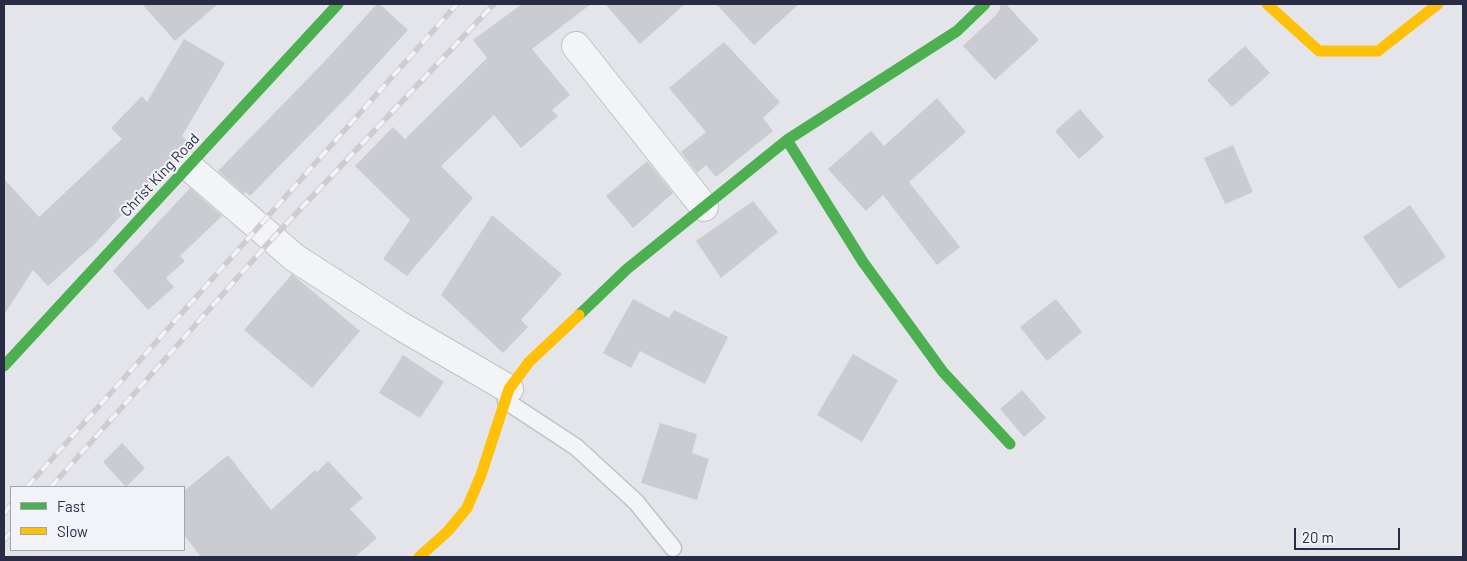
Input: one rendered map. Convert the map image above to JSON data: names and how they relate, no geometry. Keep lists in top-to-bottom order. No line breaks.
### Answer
{"streets":{"street":["Christ King Road"]},"legend":["Fast","Slow"],"scale_bar":"20 m"}
